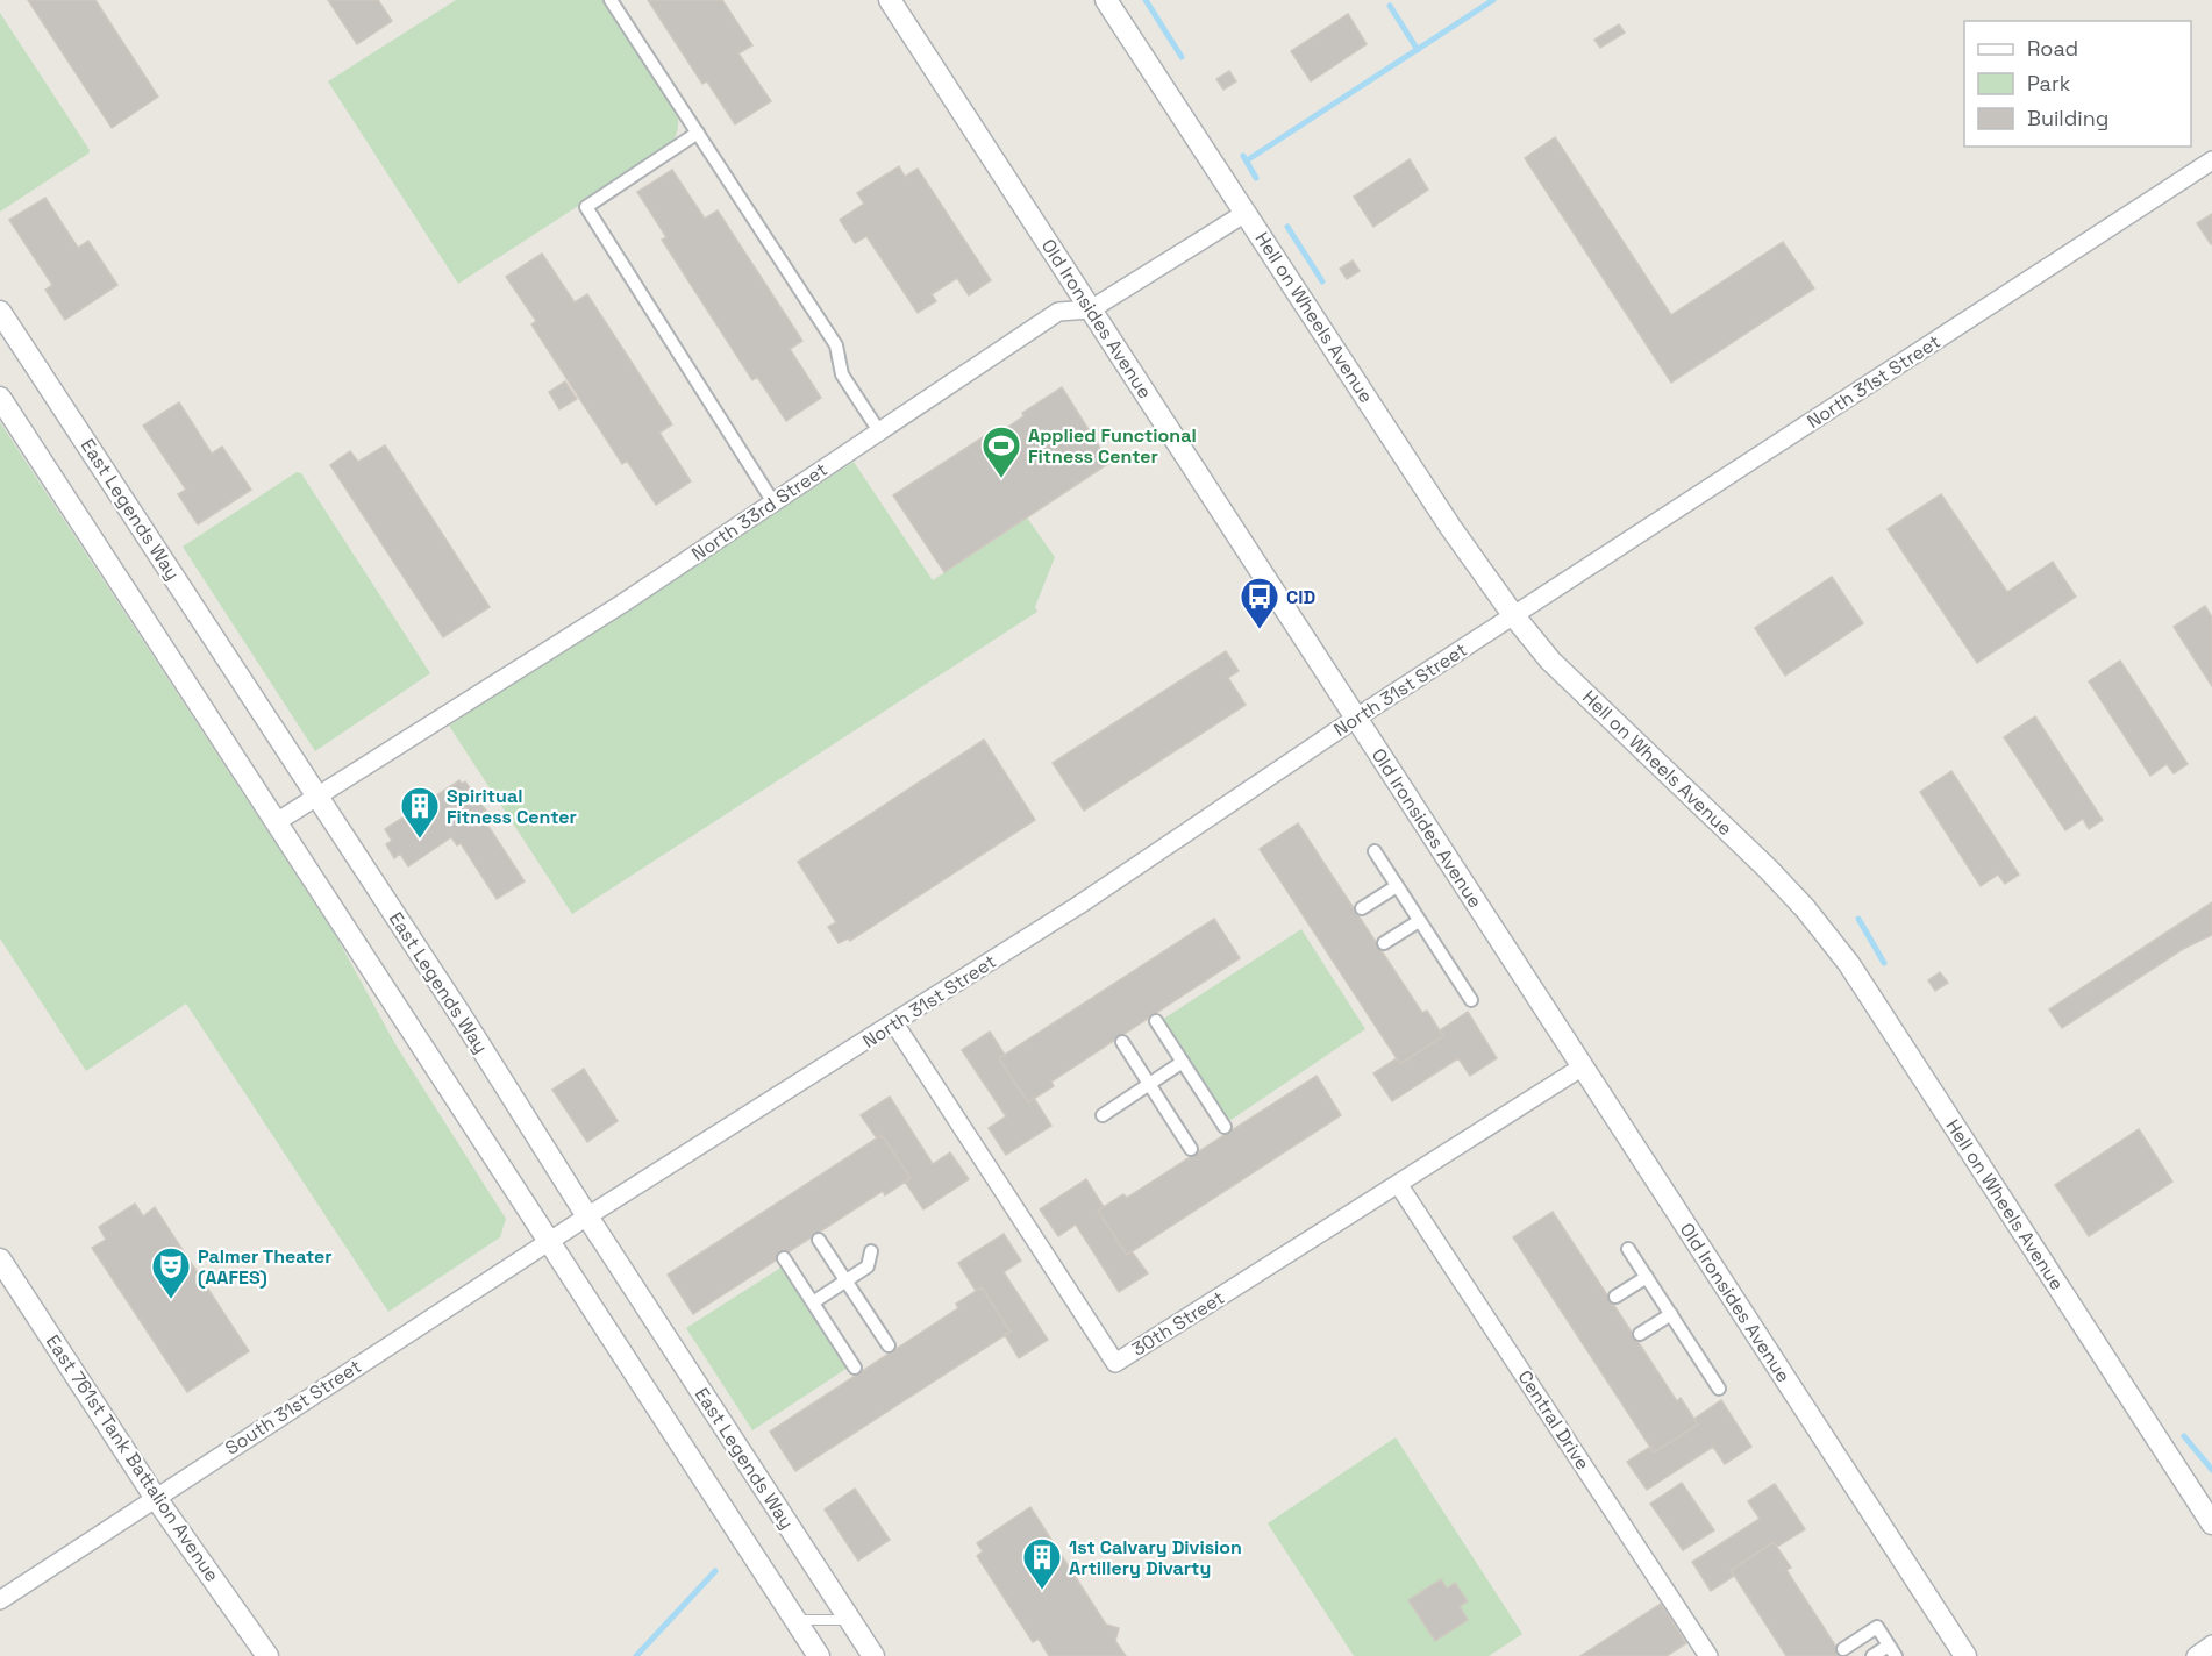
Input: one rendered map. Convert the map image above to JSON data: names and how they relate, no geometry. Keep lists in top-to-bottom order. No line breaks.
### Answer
{"streets":{"street":["Hell on Wheels Avenue","Old Ironsides Avenue","North 31st Street","East Legends Way","North 33rd Street","30th Street","South 31st Street","Central Drive","East 761st Tank Battalion Avenue"]},"crossings":[["Hell on Wheels Avenue","North 31st Street"],["Hell on Wheels Avenue","North 33rd Street"],["Old Ironsides Avenue","North 31st Street"],["Old Ironsides Avenue","North 33rd Street"],["Old Ironsides Avenue","30th Street"],["North 31st Street","East Legends Way"],["North 31st Street","30th Street"],["North 31st Street","South 31st Street"],["East Legends Way","North 33rd Street"],["East Legends Way","South 31st Street"],["30th Street","Central Drive"],["South 31st Street","East 761st Tank Battalion Avenue"]],"places":{"sports":["Applied Functional Fitness Center"],"bus stop":["CID"],"building":["Spiritual Fitness Center","1st Calvary Division Artillery Divarty"],"theatre":["Palmer Theater (AAFES)"]},"legend":["Road","Park","Building"]}
